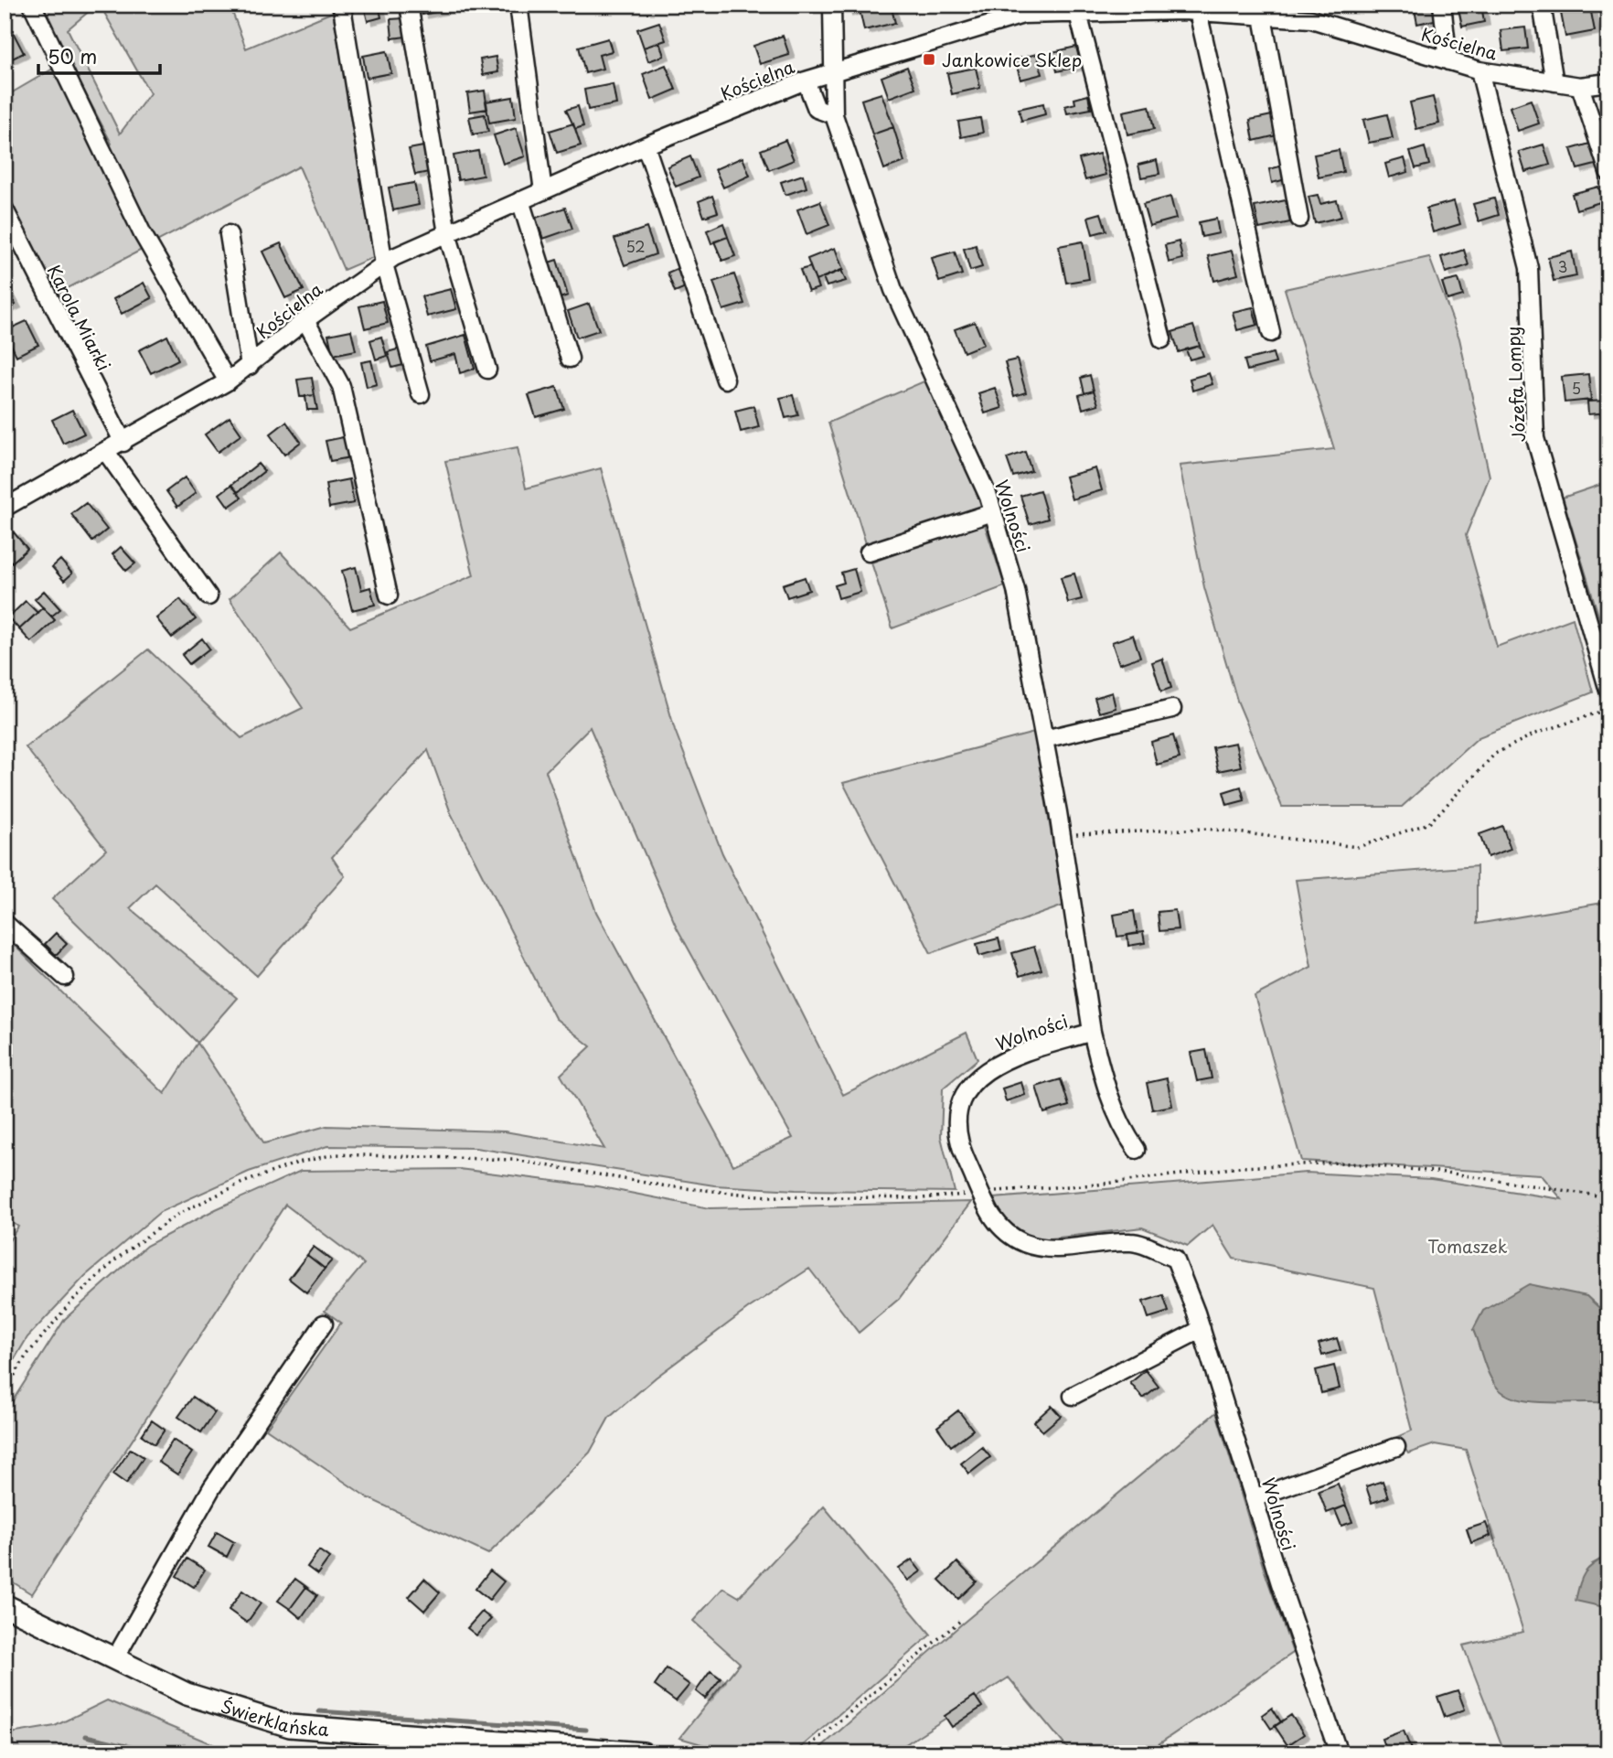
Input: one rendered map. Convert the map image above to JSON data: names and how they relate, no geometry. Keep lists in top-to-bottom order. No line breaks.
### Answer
{"streets":{"main road":["Świerklańska"],"street":["Kościelna","Karola Miarki","Józefa Lompy","Wolności"]},"crossings":[["Kościelna","Karola Miarki"],["Kościelna","Józefa Lompy"],["Kościelna","Wolności"]],"parks":["Tomaszek"],"places":{"transit":["Jankowice Sklep"]},"house_numbers":["52","3","5"],"scale_bar":"50 m"}
